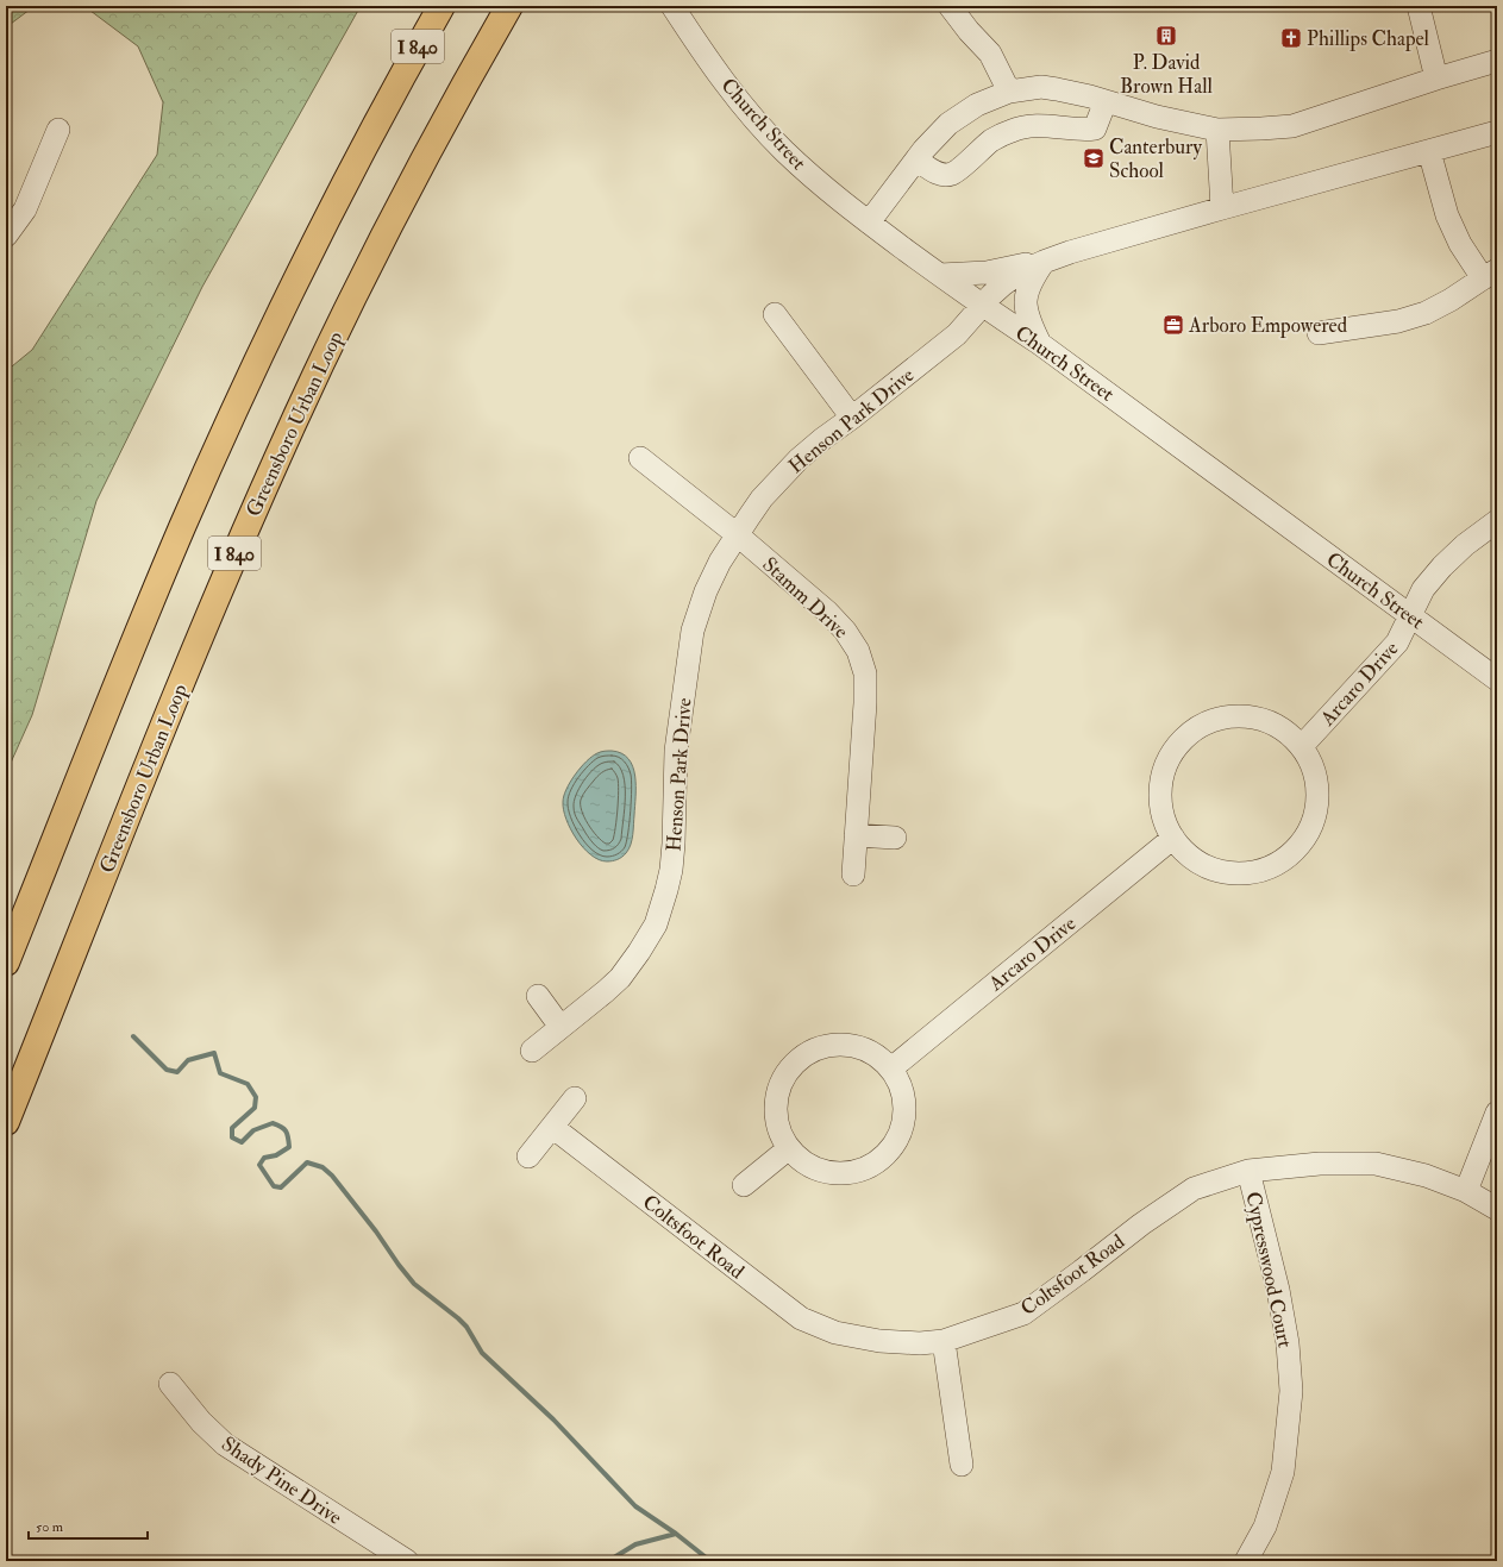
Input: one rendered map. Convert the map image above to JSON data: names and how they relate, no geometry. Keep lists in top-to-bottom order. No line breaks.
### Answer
{"streets":{"highway":["I 840","Greensboro Urban Loop"],"street":["Church Street","Henson Park Drive","Stamm Drive","Arcaro Drive","Coltsfoot Road","Cypresswood Court","Shady Pine Drive"]},"crossings":[["Church Street","Henson Park Drive"],["Church Street","Arcaro Drive"],["Henson Park Drive","Stamm Drive"],["Coltsfoot Road","Cypresswood Court"]],"places":{"building":["P. David Brown Hall"],"church":["Phillips Chapel"],"school or university":["Canterbury School"],"office":["Arboro Empowered"]},"scale_bar":"50 m"}
